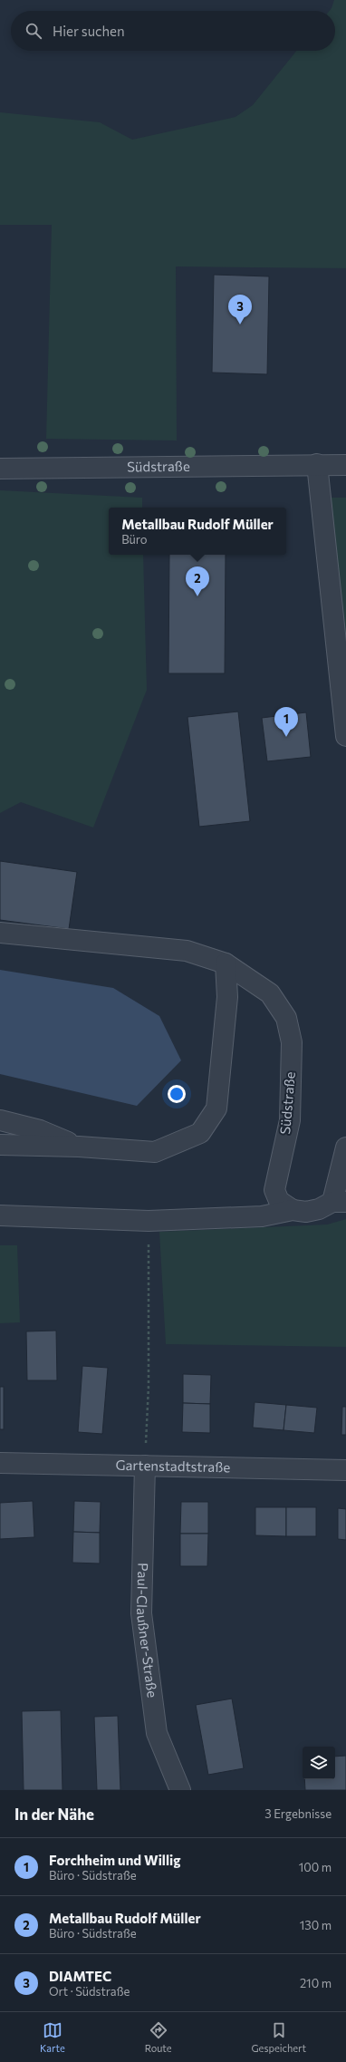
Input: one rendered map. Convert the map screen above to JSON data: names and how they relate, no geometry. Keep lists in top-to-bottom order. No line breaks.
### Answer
{"streets":{"street":["Südstraße","Gartenstadtstraße","Paul-Claußner-Straße"]},"crossings":[["Gartenstadtstraße","Paul-Claußner-Straße"]],"page":{"search":"Hier suchen","pins":["3","2","1"],"popup":["Metallbau Rudolf Müller","Büro"],"heading":["In der Nähe","3 Ergebnisse"],"list":[{"mark":"1","name":"Forchheim und Willig","note":"Büro · Südstraße","value":"100 m"},{"mark":"2","name":"Metallbau Rudolf Müller","note":"Büro · Südstraße","value":"130 m"},{"mark":"3","name":"DIAMTEC","note":"Ort · Südstraße","value":"210 m"}],"nav":["Karte","Route","Gespeichert"]}}
